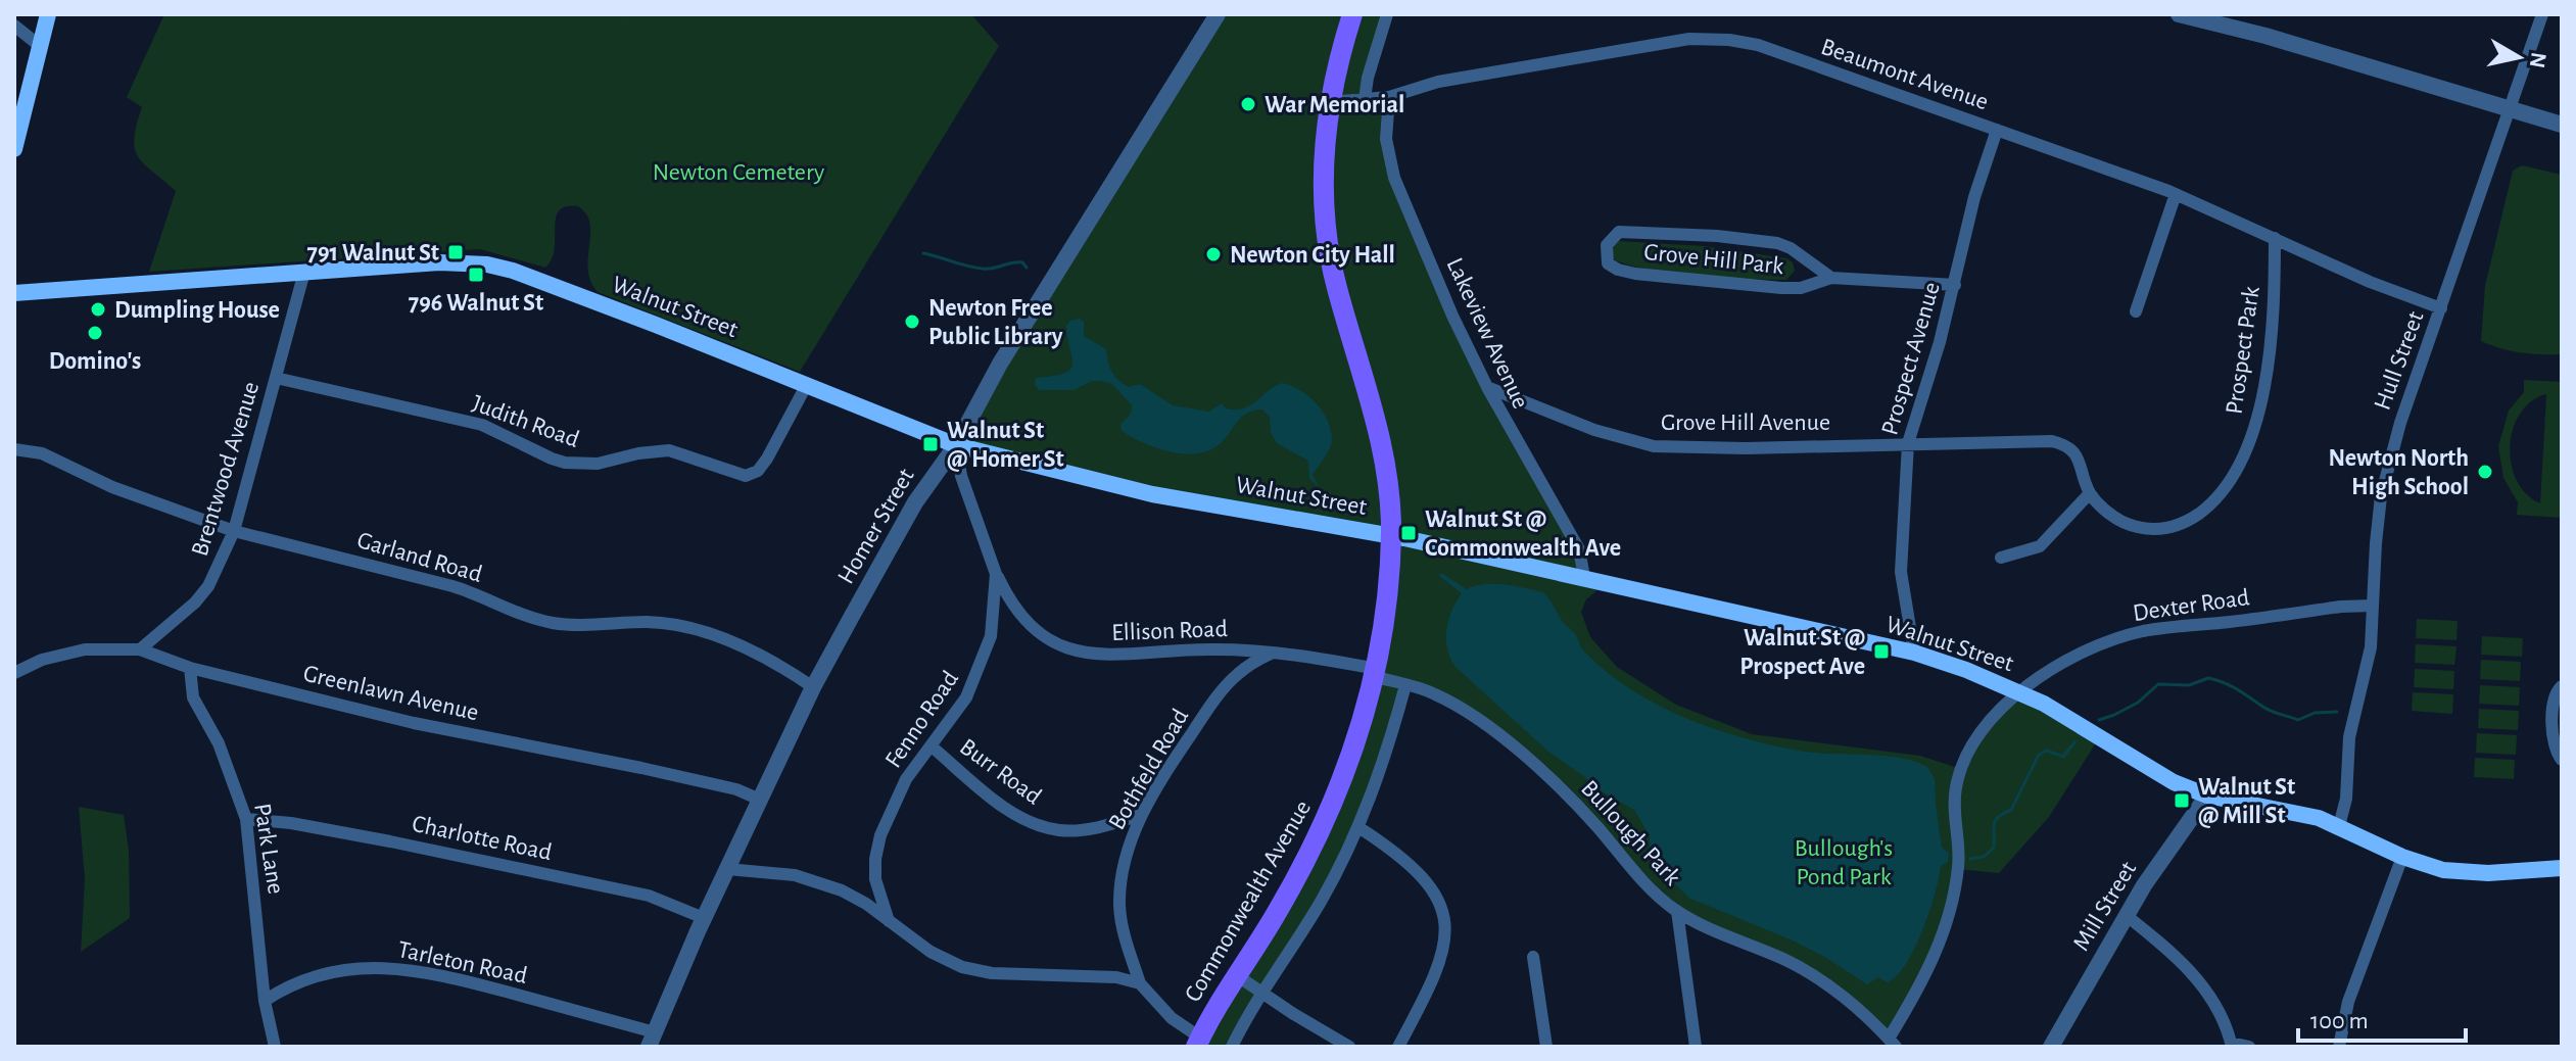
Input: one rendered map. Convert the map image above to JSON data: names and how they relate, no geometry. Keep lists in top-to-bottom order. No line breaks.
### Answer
{"streets":{"main road":["Walnut Street","Commonwealth Avenue"],"street":["Beaumont Avenue","Grove Hill Park","Lakeview Avenue","Prospect Park","Prospect Avenue","Hull Street","Judith Road","Grove Hill Avenue","Brentwood Avenue","Homer Street","Garland Road","Dexter Road","Ellison Road","Greenlawn Avenue","Fenno Road","Bothfeld Road","Burr Road","Bullough Park","Charlotte Road","Park Lane","Mill Street","Tarleton Road"]},"crossings":[["Beaumont Avenue","Lakeview Avenue"],["Beaumont Avenue","Prospect Park"],["Beaumont Avenue","Prospect Avenue"],["Beaumont Avenue","Hull Street"],["Beaumont Avenue","Commonwealth Avenue"],["Grove Hill Park","Prospect Avenue"],["Walnut Street","Lakeview Avenue"],["Walnut Street","Prospect Avenue"],["Walnut Street","Hull Street"],["Walnut Street","Judith Road"],["Walnut Street","Brentwood Avenue"],["Walnut Street","Homer Street"],["Walnut Street","Dexter Road"],["Walnut Street","Fenno Road"],["Walnut Street","Commonwealth Avenue"],["Walnut Street","Mill Street"],["Lakeview Avenue","Grove Hill Avenue"],["Prospect Park","Grove Hill Avenue"],["Prospect Avenue","Grove Hill Avenue"],["Hull Street","Dexter Road"],["Judith Road","Brentwood Avenue"],["Brentwood Avenue","Garland Road"],["Brentwood Avenue","Greenlawn Avenue"],["Homer Street","Garland Road"],["Homer Street","Greenlawn Avenue"],["Homer Street","Fenno Road"],["Homer Street","Charlotte Road"],["Homer Street","Tarleton Road"],["Dexter Road","Bullough Park"],["Ellison Road","Fenno Road"],["Ellison Road","Bothfeld Road"],["Ellison Road","Bullough Park"],["Ellison Road","Commonwealth Avenue"],["Greenlawn Avenue","Park Lane"],["Fenno Road","Burr Road"],["Bothfeld Road","Burr Road"],["Bullough Park","Commonwealth Avenue"],["Charlotte Road","Park Lane"],["Park Lane","Tarleton Road"]],"parks":["Newton Cemetery","Bullough's Pond Park"],"places":{"other":["War Memorial","Newton City Hall","Dumpling House","Newton Free Public Library","Domino's","Newton North High School"],"transit":["791 Walnut St","796 Walnut St","Walnut St @ Homer St","Walnut St @ Commonwealth Ave","Walnut St @ Prospect Ave","Walnut St @ Mill St"]},"scale_bar":"100 m","north":"right"}
